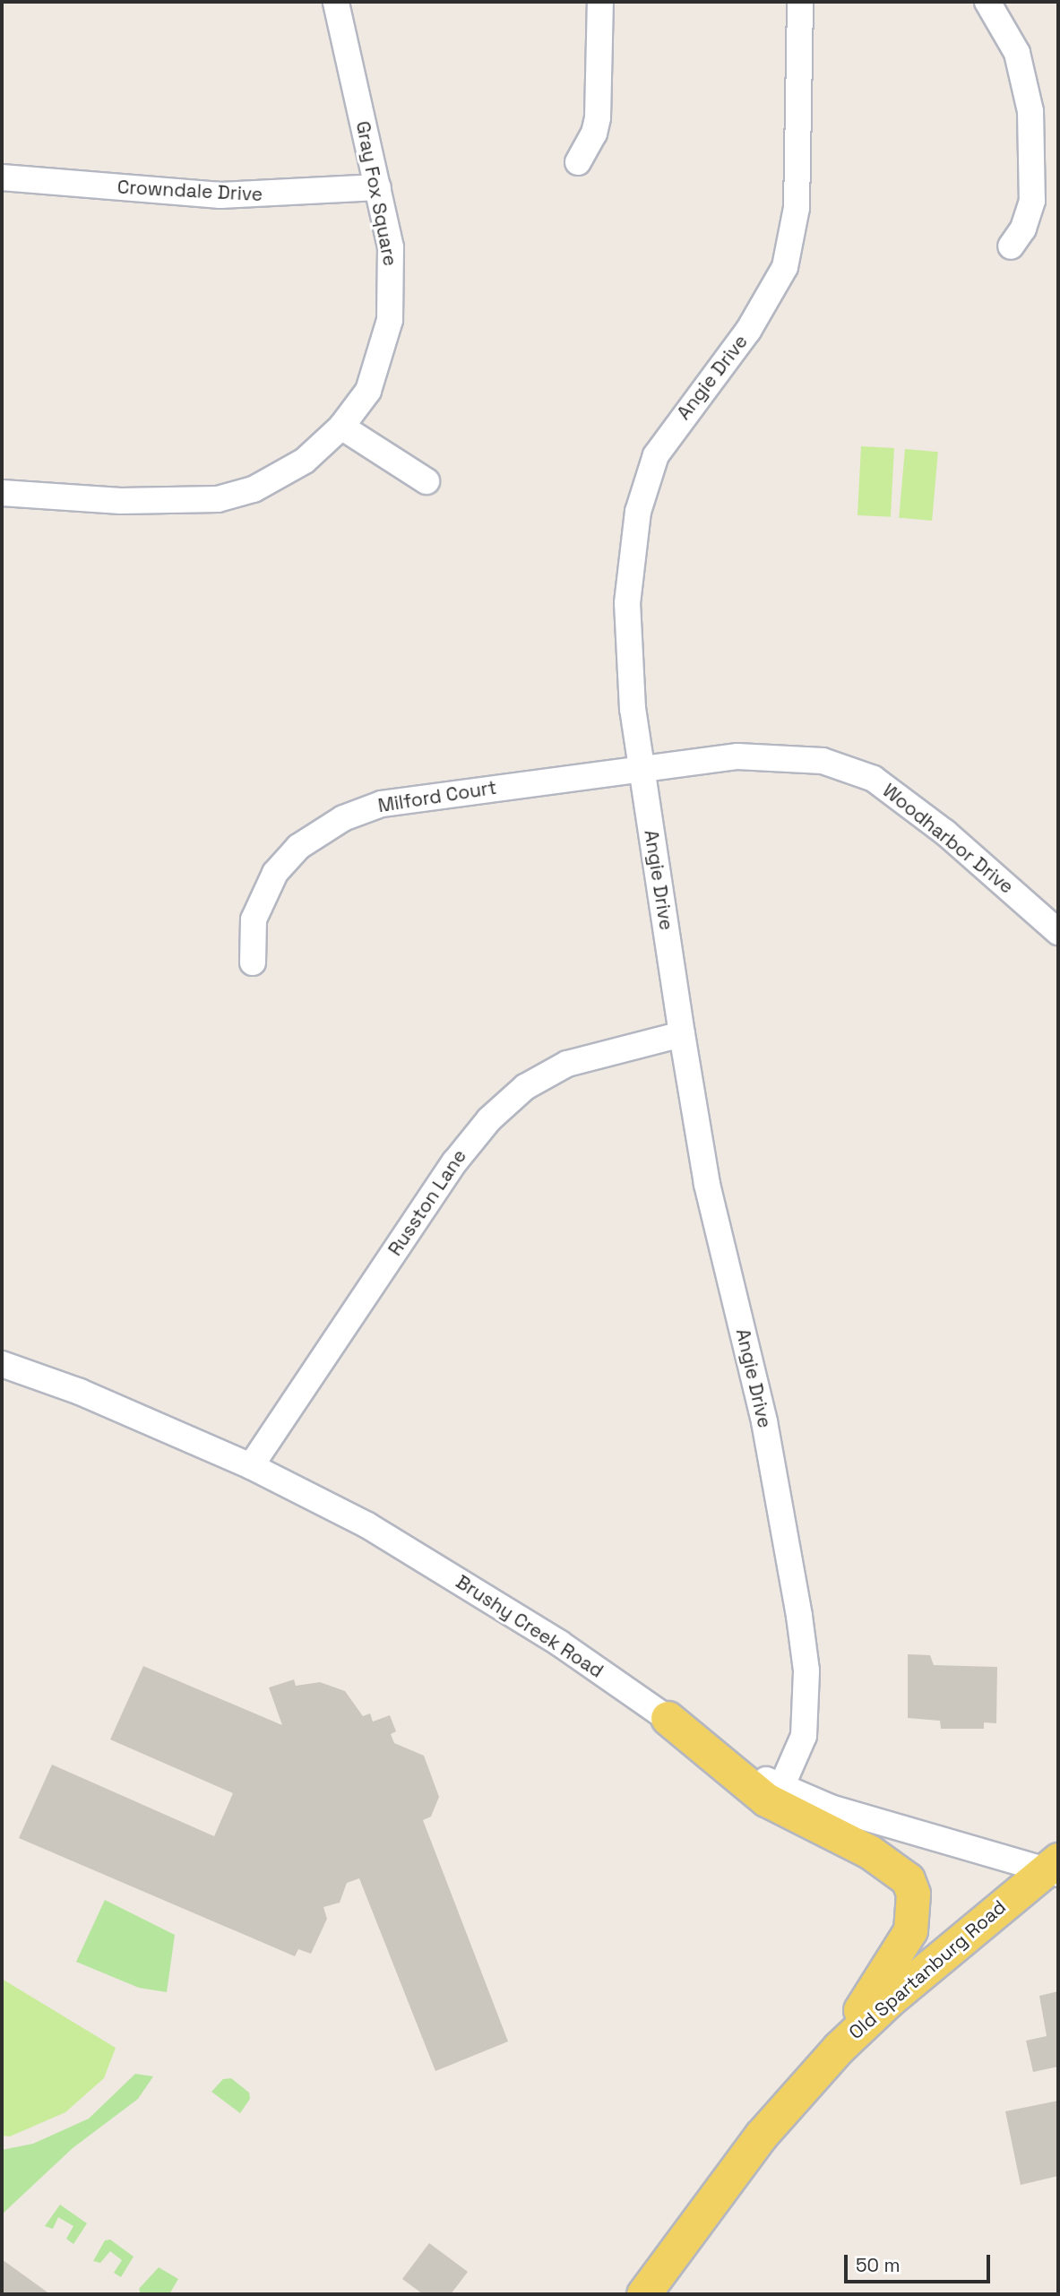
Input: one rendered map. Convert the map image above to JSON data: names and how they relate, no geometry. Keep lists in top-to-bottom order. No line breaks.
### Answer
{"streets":{"main road":["Old Spartanburg Road"],"street":["Crowndale Drive","Gray Fox Square","Angie Drive","Milford Court","Woodharbor Drive","Russton Lane","Brushy Creek Road"]},"crossings":[["Crowndale Drive","Gray Fox Square"],["Angie Drive","Milford Court"],["Angie Drive","Woodharbor Drive"],["Angie Drive","Russton Lane"],["Angie Drive","Brushy Creek Road"],["Milford Court","Woodharbor Drive"],["Russton Lane","Brushy Creek Road"],["Brushy Creek Road","Old Spartanburg Road"]],"scale_bar":"50 m"}
